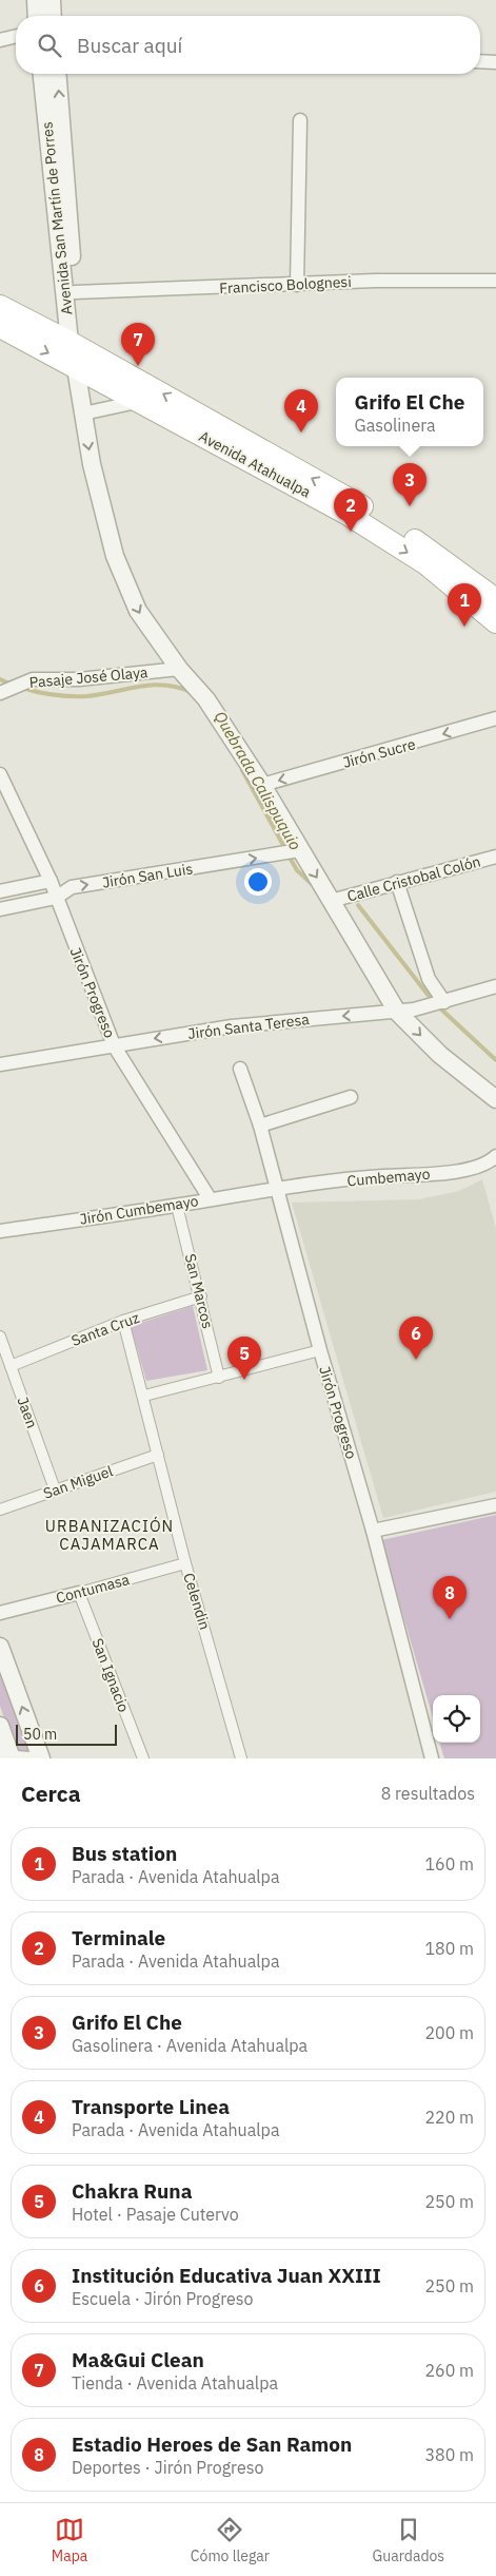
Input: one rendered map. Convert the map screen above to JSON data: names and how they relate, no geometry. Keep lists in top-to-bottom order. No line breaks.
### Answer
{"streets":{"main road":["Avenida Atahualpa"],"street":["Avenida San Martín de Porres","Francisco Bolognesi","Pasaje José Olaya","Jirón Sucre","Jirón San Luis","Calle Cristobal Colón","Jirón Progreso","Jirón Santa Teresa","Cumbemayo","Jirón Cumbemayo","San Marcos","Santa Cruz","Jaen","San Miguel","Contumasa","Celendin","San Ignacio"]},"crossings":[["Avenida San Martín de Porres","Francisco Bolognesi"],["Avenida San Martín de Porres","Avenida Atahualpa"],["Avenida San Martín de Porres","Pasaje José Olaya"],["Avenida San Martín de Porres","Jirón Sucre"],["Avenida San Martín de Porres","Jirón San Luis"],["Avenida San Martín de Porres","Calle Cristobal Colón"],["Avenida San Martín de Porres","Jirón Santa Teresa"],["Jirón San Luis","Jirón Progreso"],["Jirón Progreso","Jirón Santa Teresa"],["Jirón Progreso","Cumbemayo"],["Jirón Progreso","Jirón Cumbemayo"],["Cumbemayo","Jirón Cumbemayo"],["Jirón Cumbemayo","San Marcos"],["San Marcos","Santa Cruz"],["Santa Cruz","Jaen"],["Santa Cruz","Celendin"],["Jaen","San Miguel"],["San Miguel","Celendin"],["Contumasa","Celendin"],["Contumasa","San Ignacio"]],"one_way":["Jirón Sucre","Jirón San Luis"],"districts":["URBANIZACIÓN CAJAMARCA"],"water":["Quebrada Calispuquio"],"scale_bar":"50 m","page":{"search":"Buscar aquí","pins":["7","4","3","2","1","6","5","8"],"popup":["Grifo El Che","Gasolinera"],"scale":"50 m","heading":["Cerca","8 resultados"],"list":[{"mark":"1","name":"Bus station","note":"Parada · Avenida Atahualpa","value":"160 m"},{"mark":"2","name":"Terminale","note":"Parada · Avenida Atahualpa","value":"180 m"},{"mark":"3","name":"Grifo El Che","note":"Gasolinera · Avenida Atahualpa","value":"200 m"},{"mark":"4","name":"Transporte Linea","note":"Parada · Avenida Atahualpa","value":"220 m"},{"mark":"5","name":"Chakra Runa","note":"Hotel · Pasaje Cutervo","value":"250 m"},{"mark":"6","name":"Institución Educativa Juan XXIII","note":"Escuela · Jirón Progreso","value":"250 m"},{"mark":"7","name":"Ma&Gui Clean","note":"Tienda · Avenida Atahualpa","value":"260 m"},{"mark":"8","name":"Estadio Heroes de San Ramon","note":"Deportes · Jirón Progreso","value":"380 m"}],"nav":["Mapa","Cómo llegar","Guardados"]}}
